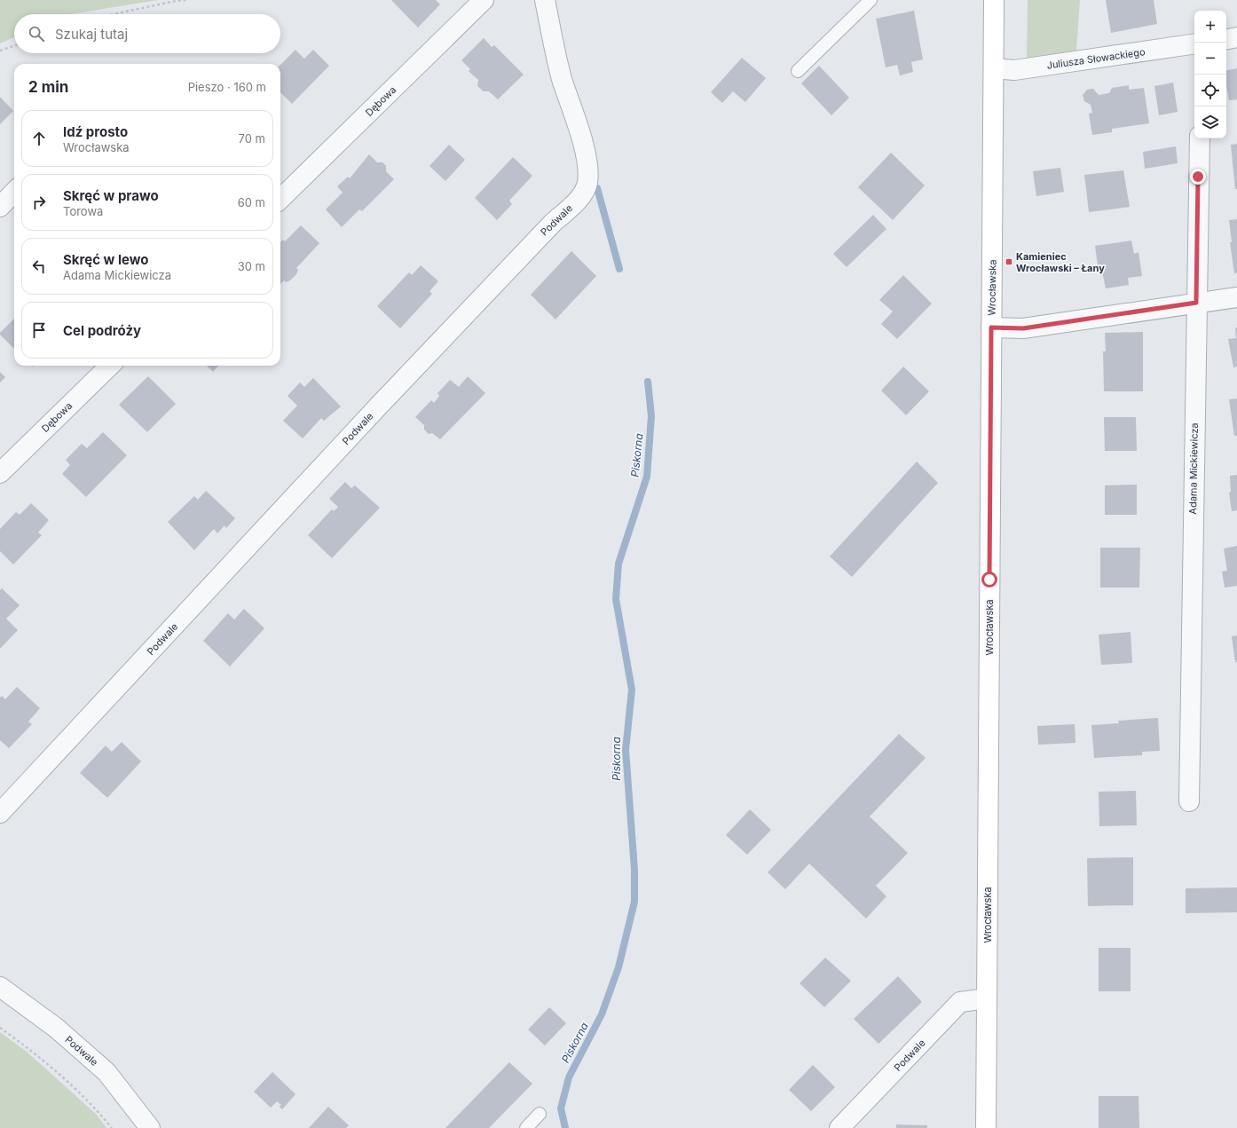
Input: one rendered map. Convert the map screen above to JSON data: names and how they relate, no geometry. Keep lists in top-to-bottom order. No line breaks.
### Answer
{"streets":{"main road":["Wrocławska"],"street":["Juliusza Słowackiego","Dębowa","Podwale","Adama Mickiewicza"]},"crossings":[["Juliusza Słowackiego","Wrocławska"],["Podwale","Wrocławska"]],"water":["Piskorna"],"places":{"transit":["Kamieniec Wrocławski – Łany"]},"page":{"map_buttons":["+","−"],"search":"Szukaj tutaj","heading":["2 min","Pieszo · 160 m"],"list":[["Idź prosto","Wrocławska","70 m"],["Skręć w prawo","Torowa","60 m"],["Skręć w lewo","Adama Mickiewicza","30 m"],"Cel podróży"]}}
